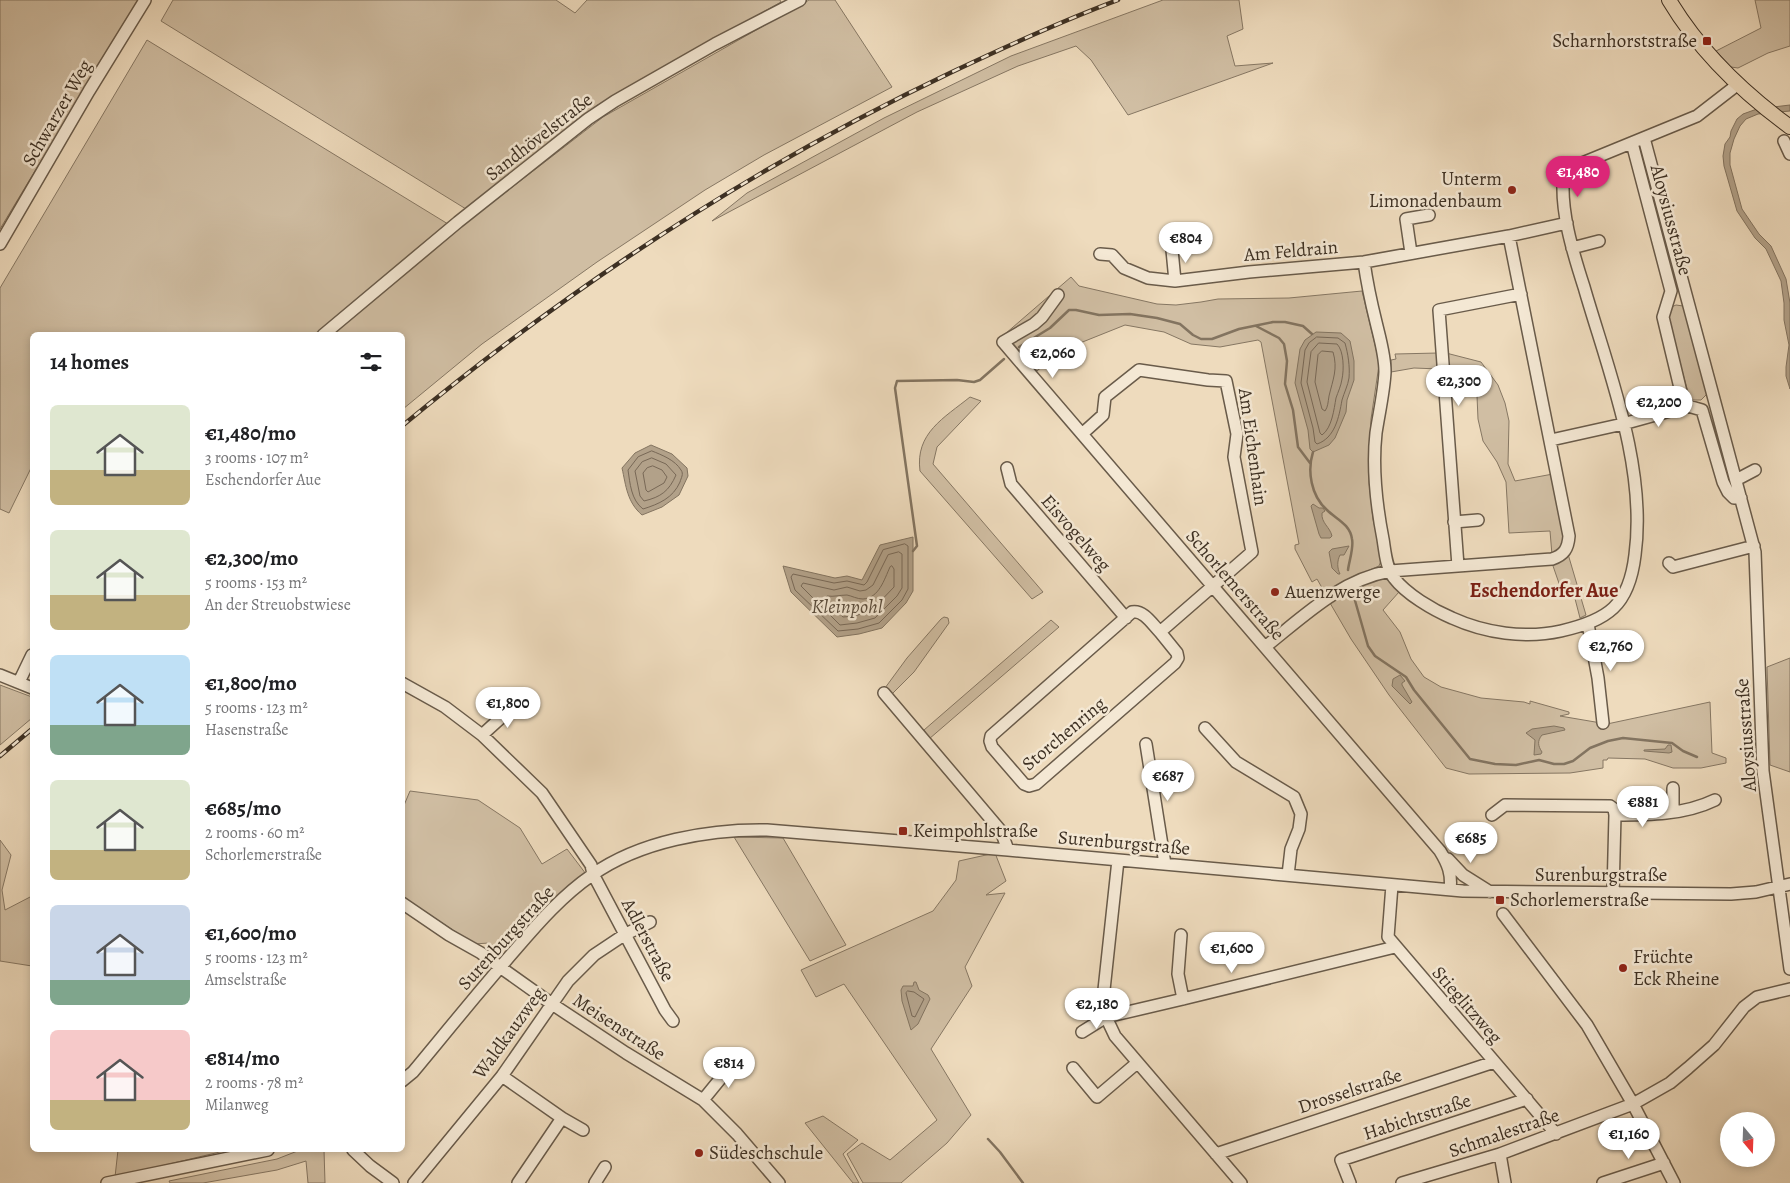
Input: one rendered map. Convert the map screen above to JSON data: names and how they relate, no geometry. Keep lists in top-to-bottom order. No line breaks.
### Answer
{"streets":{"street":["Schwarzer Weg","Sandhövelstraße","Aloysiusstraße","Am Feldrain","Am Eichenhain","Eisvogelweg","Schorlemerstraße","Storchenring","Surenburgstraße","Adlerstraße","Stieglitzweg","Meisenstraße","Waldkauzweg","Drosselstraße","Habichtstraße","Schmalestraße"]},"crossings":[["Aloysiusstraße","Surenburgstraße"],["Am Eichenhain","Schorlemerstraße"],["Eisvogelweg","Storchenring"],["Schorlemerstraße","Surenburgstraße"],["Surenburgstraße","Adlerstraße"],["Surenburgstraße","Stieglitzweg"],["Surenburgstraße","Meisenstraße"],["Adlerstraße","Waldkauzweg"],["Stieglitzweg","Drosselstraße"],["Stieglitzweg","Habichtstraße"],["Stieglitzweg","Schmalestraße"],["Meisenstraße","Waldkauzweg"]],"districts":["Eschendorfer Aue"],"water":["Kleinpohl"],"places":{"transit":["Scharnhorststraße","Keimpohlstraße","Schorlemerstraße"],"other":["Unterm Limonadenbaum","Auenzwerge","Früchte Eck Rheine","Südeschschule"]},"north":"bottom","page":{"price":["€1,480","€804","€2,060","€2,300","€2,200","€2,760","€1,800","€687","€881","€685","€1,600","€2,180","€814","€1,160"],"heading":"14 homes","list":[{"name":"€1,480/mo","note":"3 rooms · 107 m² · Eschendorfer Aue"},{"name":"€2,300/mo","note":"5 rooms · 153 m² · An der Streuobstwiese"},{"name":"€1,800/mo","note":"5 rooms · 123 m² · Hasenstraße"},{"name":"€685/mo","note":"2 rooms · 60 m² · Schorlemerstraße"},{"name":"€1,600/mo","note":"5 rooms · 123 m² · Amselstraße"},{"name":"€814/mo","note":"2 rooms · 78 m² · Milanweg"}]}}
